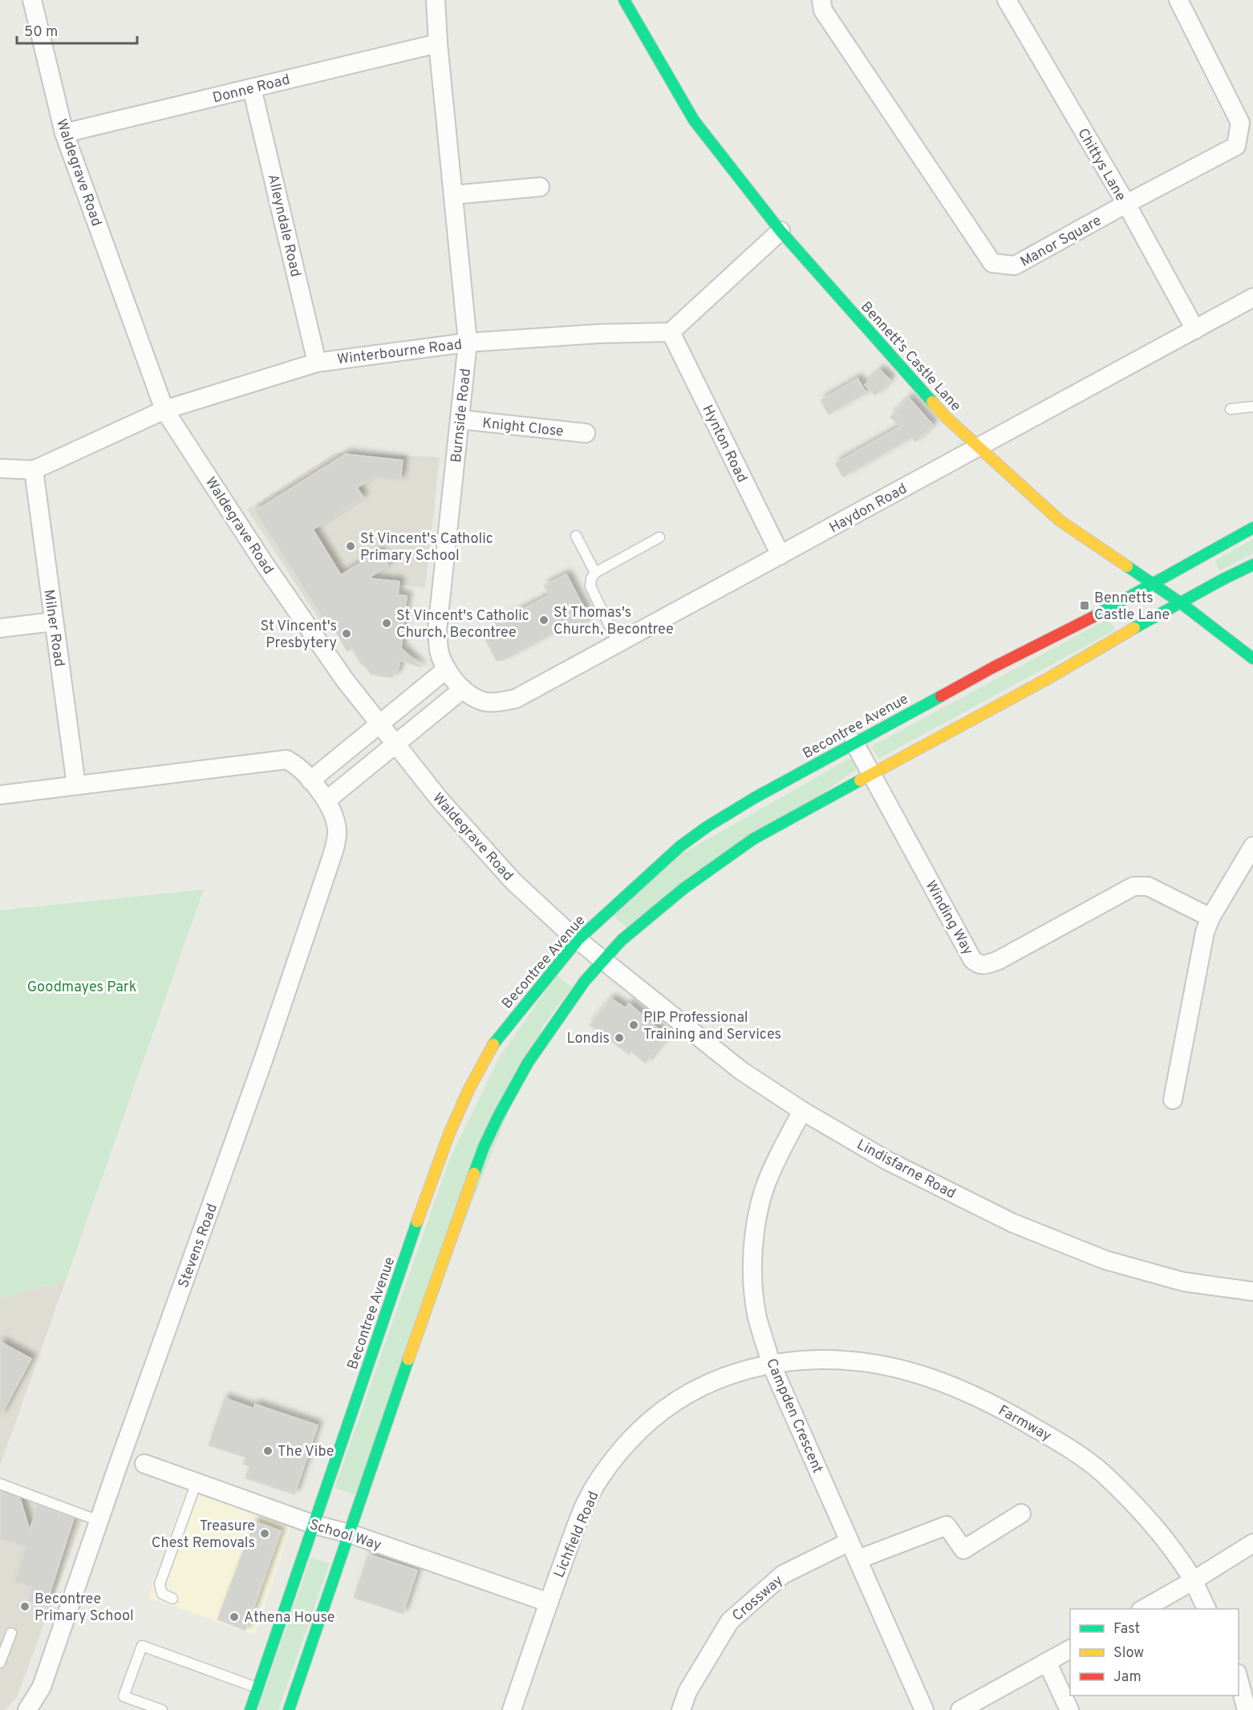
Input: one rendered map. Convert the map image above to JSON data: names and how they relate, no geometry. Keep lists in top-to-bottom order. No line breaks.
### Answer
{"streets":{"street":["Donne Road","Chittys Lane","Waldegrave Road","Alleyndale Road","Manor Square","Winterbourne Road","Bennett's Castle Lane","Burnside Road","Knight Close","Hynton Road","Haydon Road","Milner Road","Becontree Avenue","Winding Way","Lindisfarne Road","Stevens Road","Campden Crescent","Farmway","School Way","Lichfield Road","Crossway"]},"crossings":[["Donne Road","Waldegrave Road"],["Donne Road","Alleyndale Road"],["Donne Road","Burnside Road"],["Chittys Lane","Manor Square"],["Chittys Lane","Haydon Road"],["Waldegrave Road","Winterbourne Road"],["Waldegrave Road","Becontree Avenue"],["Waldegrave Road","Lindisfarne Road"],["Alleyndale Road","Winterbourne Road"],["Winterbourne Road","Burnside Road"],["Winterbourne Road","Hynton Road"],["Winterbourne Road","Milner Road"],["Bennett's Castle Lane","Haydon Road"],["Bennett's Castle Lane","Becontree Avenue"],["Burnside Road","Knight Close"],["Burnside Road","Haydon Road"],["Hynton Road","Haydon Road"],["Milner Road","Stevens Road"],["Becontree Avenue","Winding Way"],["Becontree Avenue","School Way"],["Lindisfarne Road","Campden Crescent"],["Campden Crescent","Farmway"],["Campden Crescent","Lichfield Road"],["Campden Crescent","Crossway"],["Farmway","Lichfield Road"],["School Way","Lichfield Road"]],"parks":["Goodmayes Park"],"places":{"other":["St Vincent's Catholic Primary School","St Thomas's Church, Becontree","St Vincent's Catholic Church, Becontree","St Vincent's Presbytery","PIP Professional Training and Services","Londis","The Vibe","Treasure Chest Removals","Becontree Primary School","Athena House"],"transit":["Bennetts Castle Lane"]},"legend":["Fast","Slow","Jam"],"scale_bar":"50 m"}
